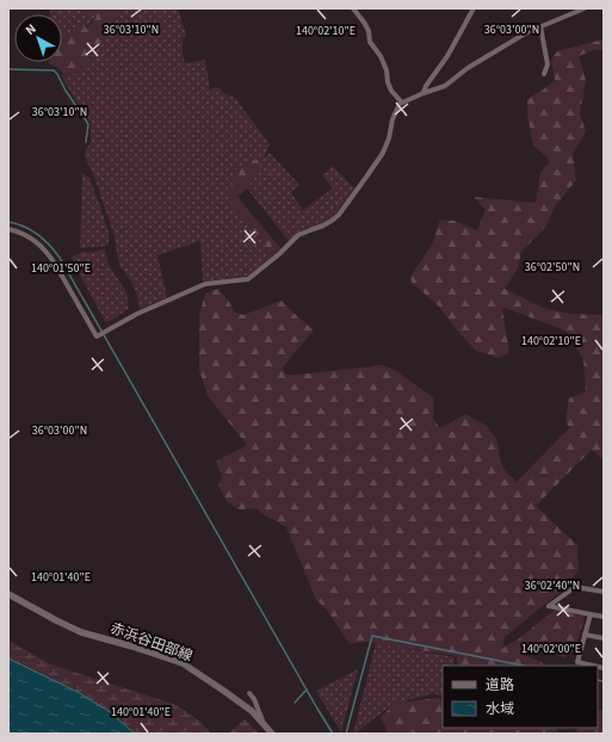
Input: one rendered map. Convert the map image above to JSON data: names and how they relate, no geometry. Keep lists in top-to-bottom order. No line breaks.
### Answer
{"streets":{"main road":["赤浜谷田部線"]},"legend":["道路","水域"],"north":"top left","coordinates":["36°03'10\"N","36°03'00\"N","140°02'10\"E","36°02'50\"N","140°01'50\"E","140°01'40\"E","36°02'40\"N","140°02'00\"E"]}
